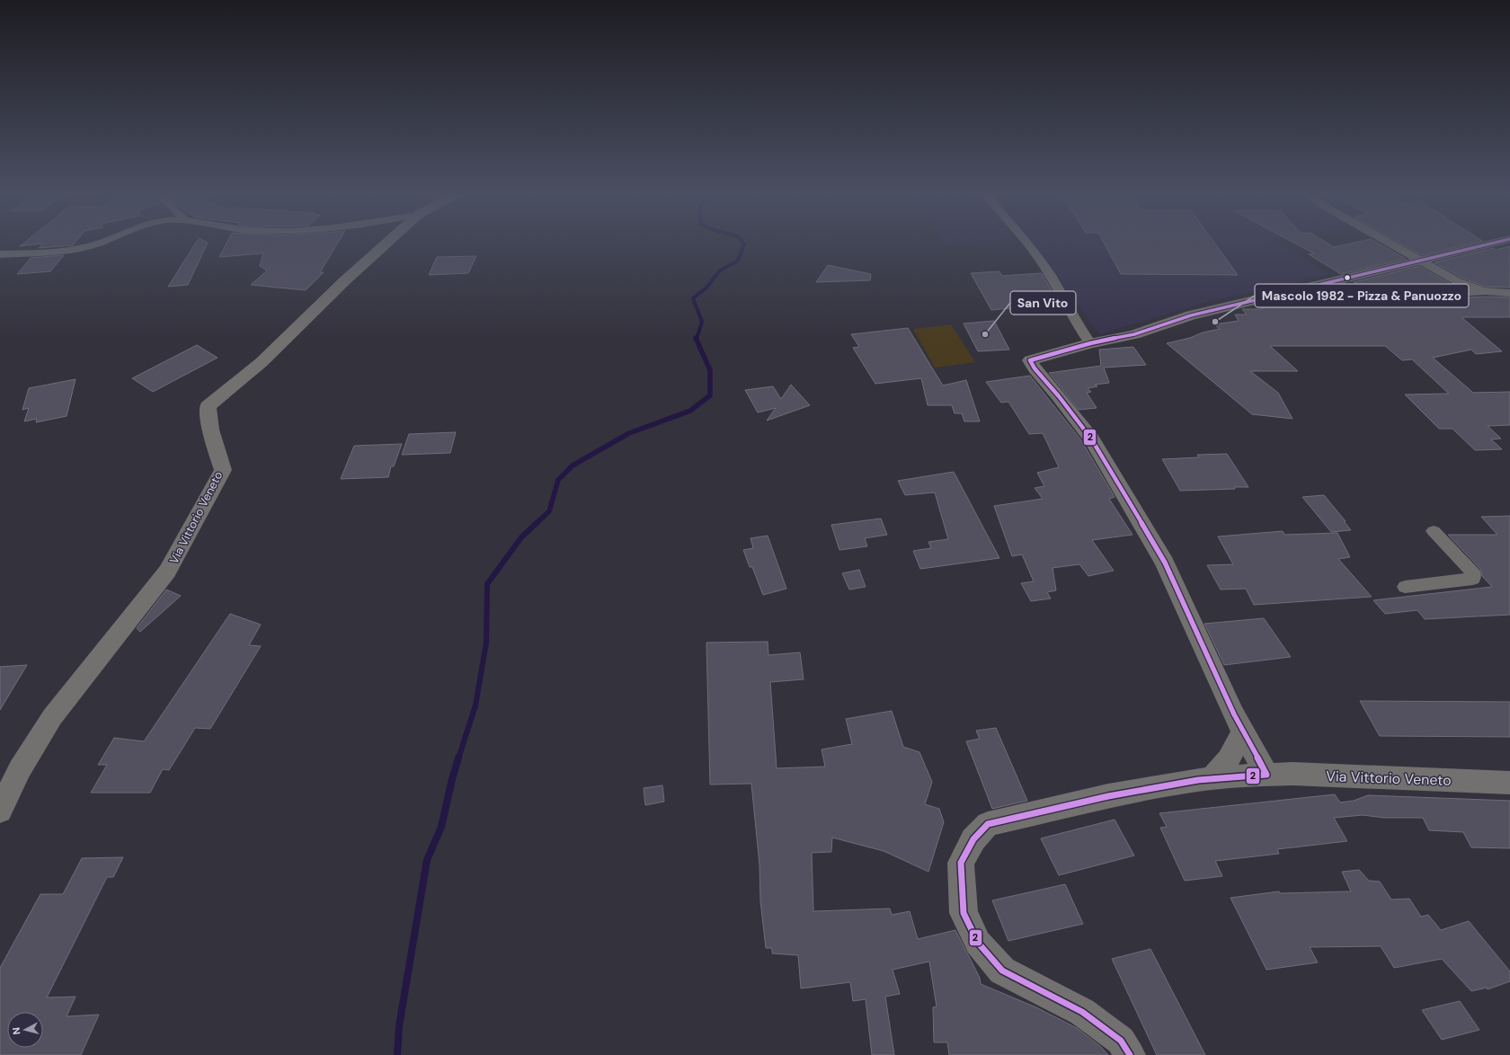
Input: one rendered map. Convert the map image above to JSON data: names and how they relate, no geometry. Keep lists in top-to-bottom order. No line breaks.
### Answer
{"streets":{"street":["Via Vittorio Veneto"]},"places":["Mascolo 1982 - Pizza & Panuozzo","San Vito"],"lines":["transit line 2"],"north":"left"}
